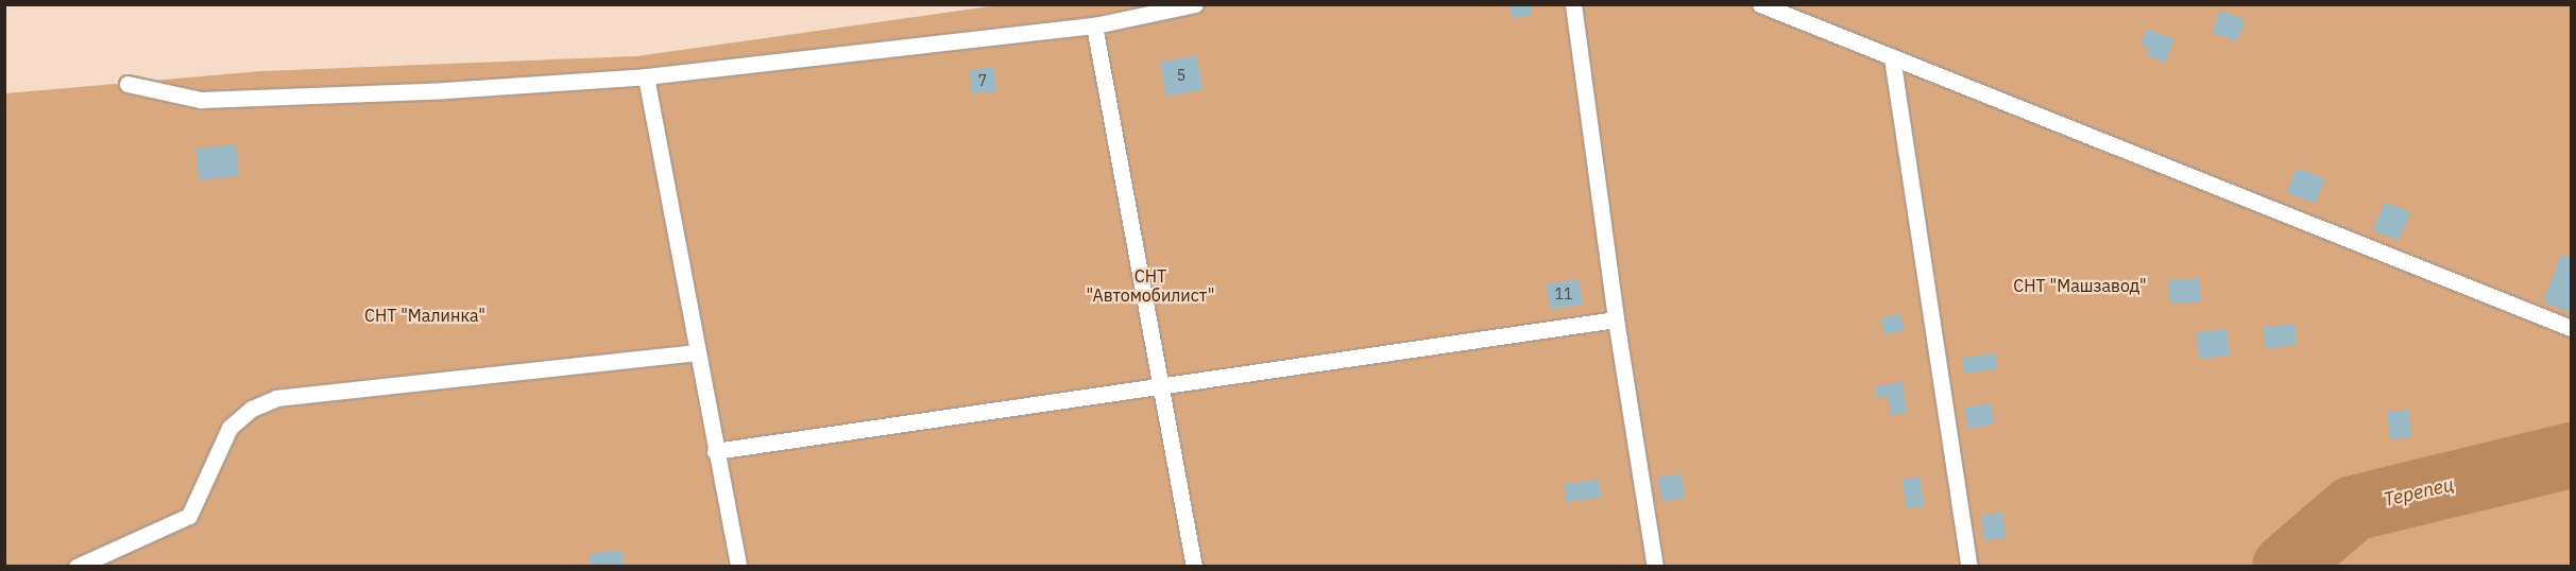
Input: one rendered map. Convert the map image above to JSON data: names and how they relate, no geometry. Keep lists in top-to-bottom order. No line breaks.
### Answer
{"water":["Терепец"],"parks":["СНТ \"Автомобилист\"","СНТ \"Машзавод\"","СНТ \"Малинка\""],"house_numbers":["5","7","11"]}
